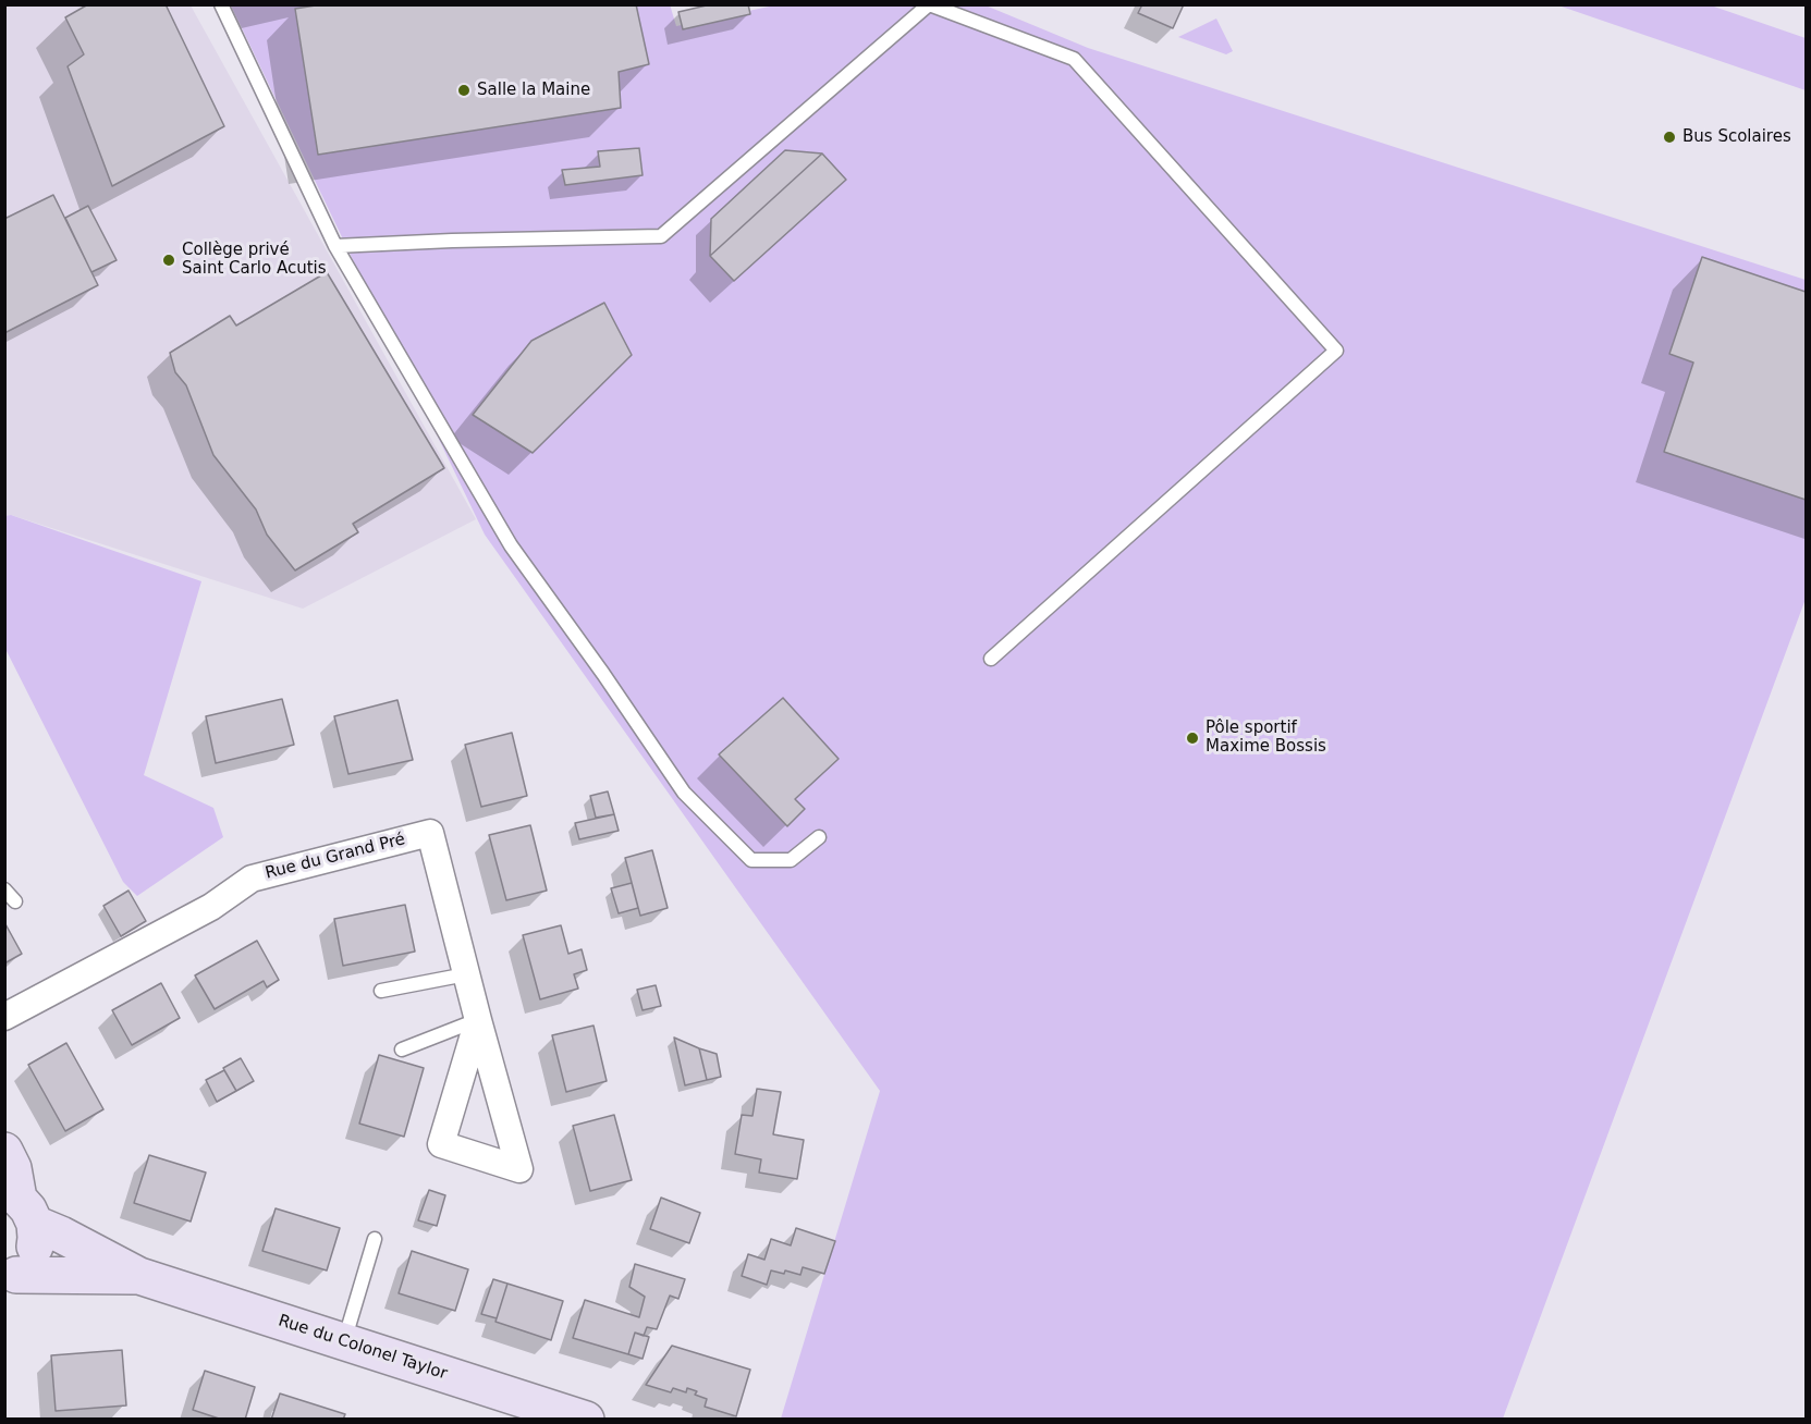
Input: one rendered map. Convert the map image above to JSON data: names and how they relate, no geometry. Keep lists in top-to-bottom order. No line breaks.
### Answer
{"streets":{"main road":["Rue du Colonel Taylor"],"street":["Rue du Grand Pré"]},"places":["Salle la Maine","Bus Scolaires","Collège privé Saint Carlo Acutis","Pôle sportif Maxime Bossis"]}
